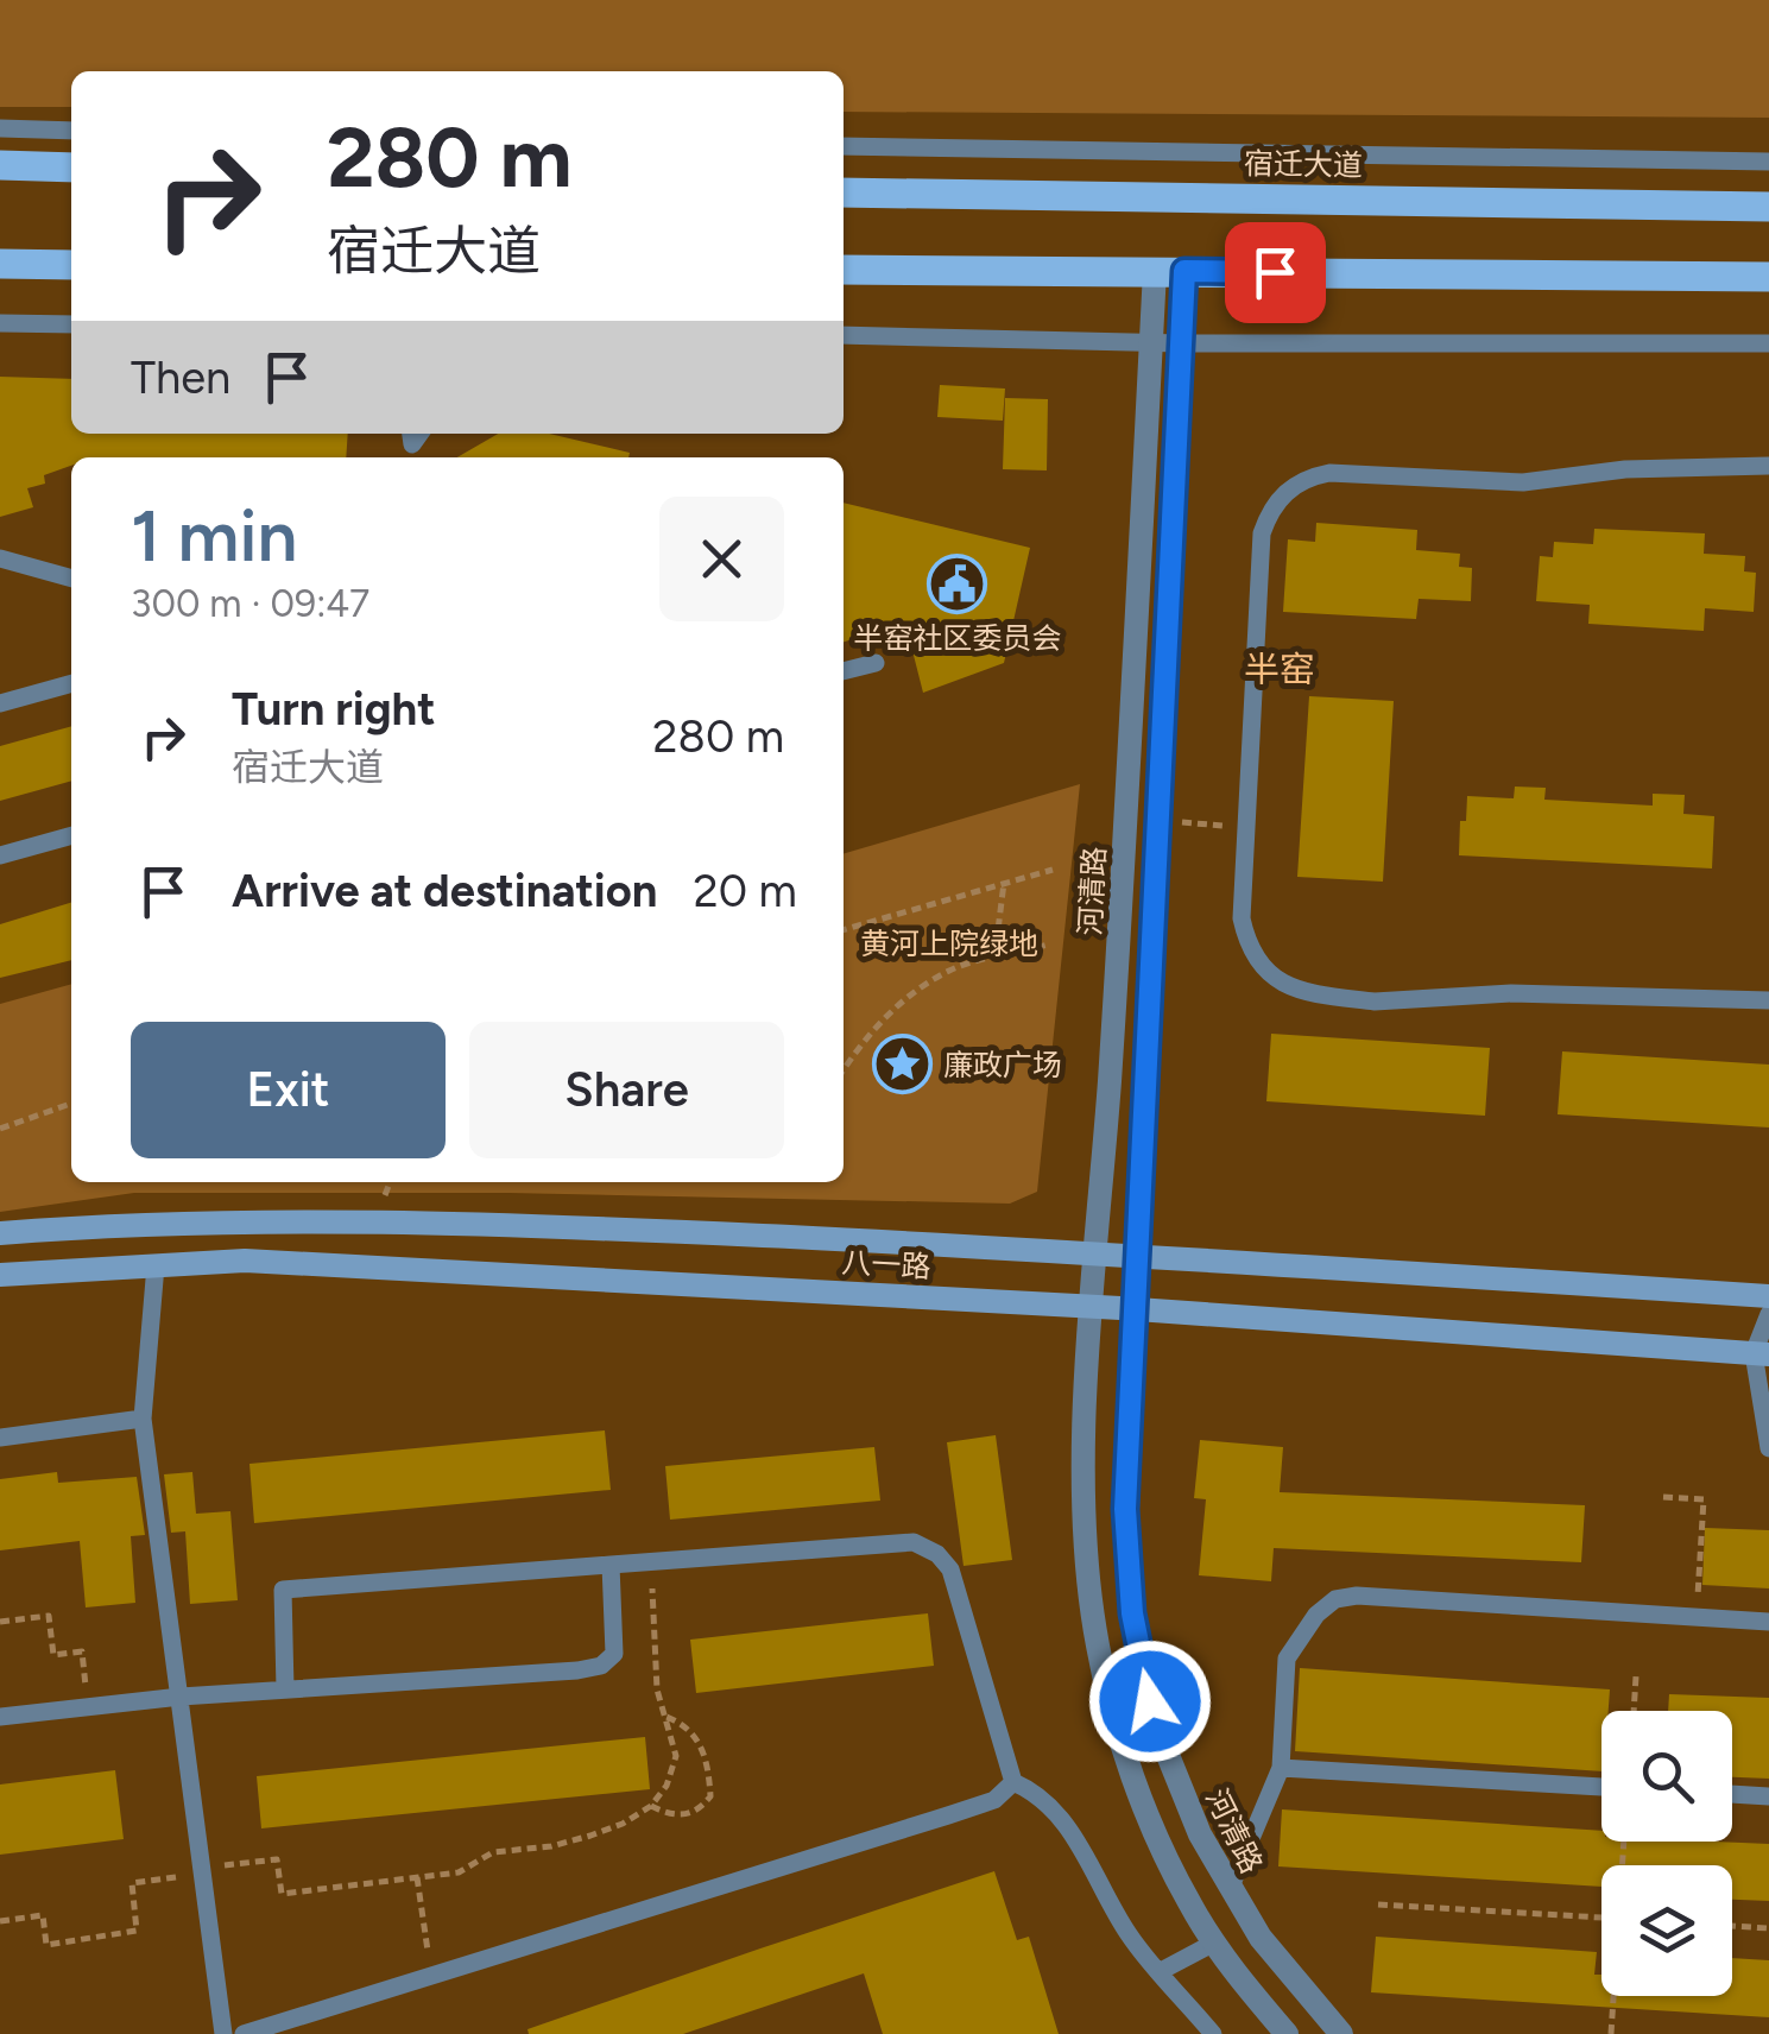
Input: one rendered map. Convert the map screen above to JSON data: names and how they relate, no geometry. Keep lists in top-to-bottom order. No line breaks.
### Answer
{"streets":{"main road":["宿迁大道","八一路"],"street":["河清路"]},"crossings":[["河清路","八一路"]],"districts":["半窑"],"parks":["黄河上院绿地"],"places":{"public building":["半窑社区委员会"],"place":["廉政广场"]},"page":{"turn":["280 m","宿迁大道"],"then":"Then","heading":["1 min","300 m · 09:47"],"list":[{"name":"Turn right","note":"宿迁大道","value":"280 m"},{"name":"Arrive at destination","value":"20 m"}],"buttons":["Exit","Share"]}}
